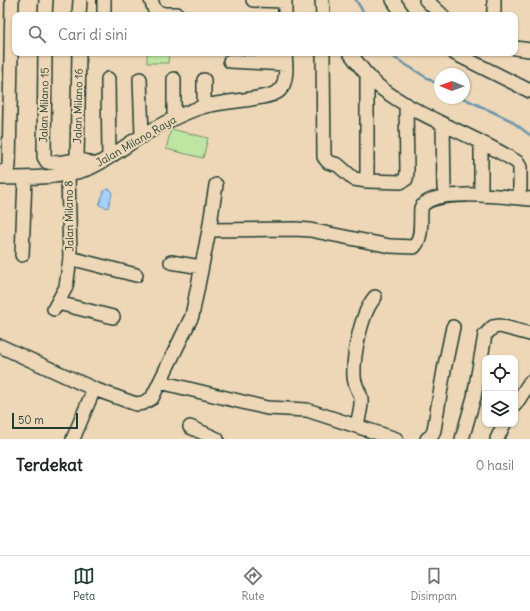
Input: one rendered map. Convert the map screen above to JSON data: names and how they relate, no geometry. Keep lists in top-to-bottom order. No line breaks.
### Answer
{"streets":{"street":["Jalan Milano 15","Jalan Milano 16","Jalan Milano Raya","Jalan Milano 8"]},"crossings":[["Jalan Milano 15","Jalan Milano 16"],["Jalan Milano Raya","Jalan Milano 8"]],"scale_bar":"50 m","north":"left","page":{"search":"Cari di sini","scale":"50 m","heading":["Terdekat","0 hasil"],"nav":["Peta","Rute","Disimpan"]}}
